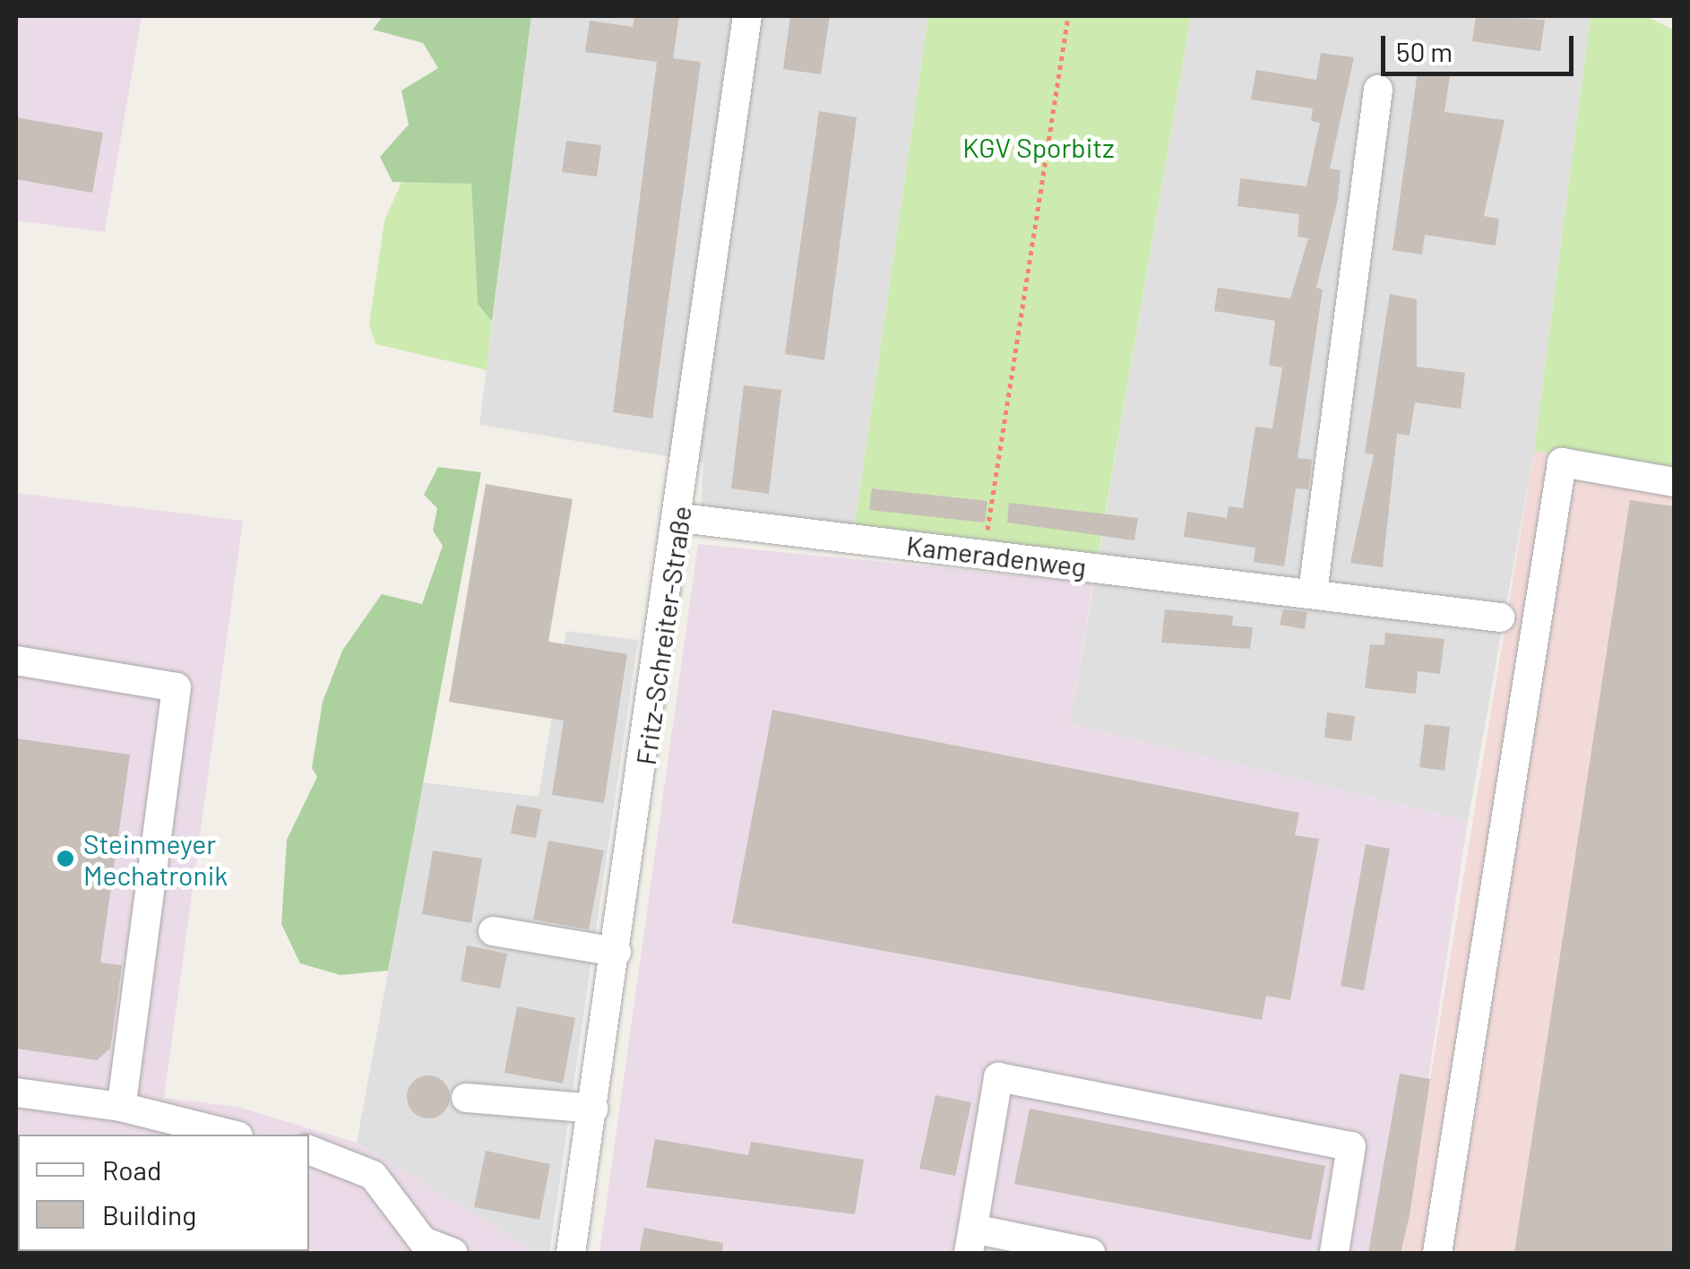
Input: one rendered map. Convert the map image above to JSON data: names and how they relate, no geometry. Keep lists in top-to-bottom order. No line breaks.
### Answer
{"streets":{"street":["Kameradenweg","Fritz-Schreiter-Straße"]},"crossings":[["Kameradenweg","Fritz-Schreiter-Straße"]],"parks":["KGV Sporbitz"],"places":["Steinmeyer Mechatronik"],"legend":["Road","Building"],"scale_bar":"50 m"}
